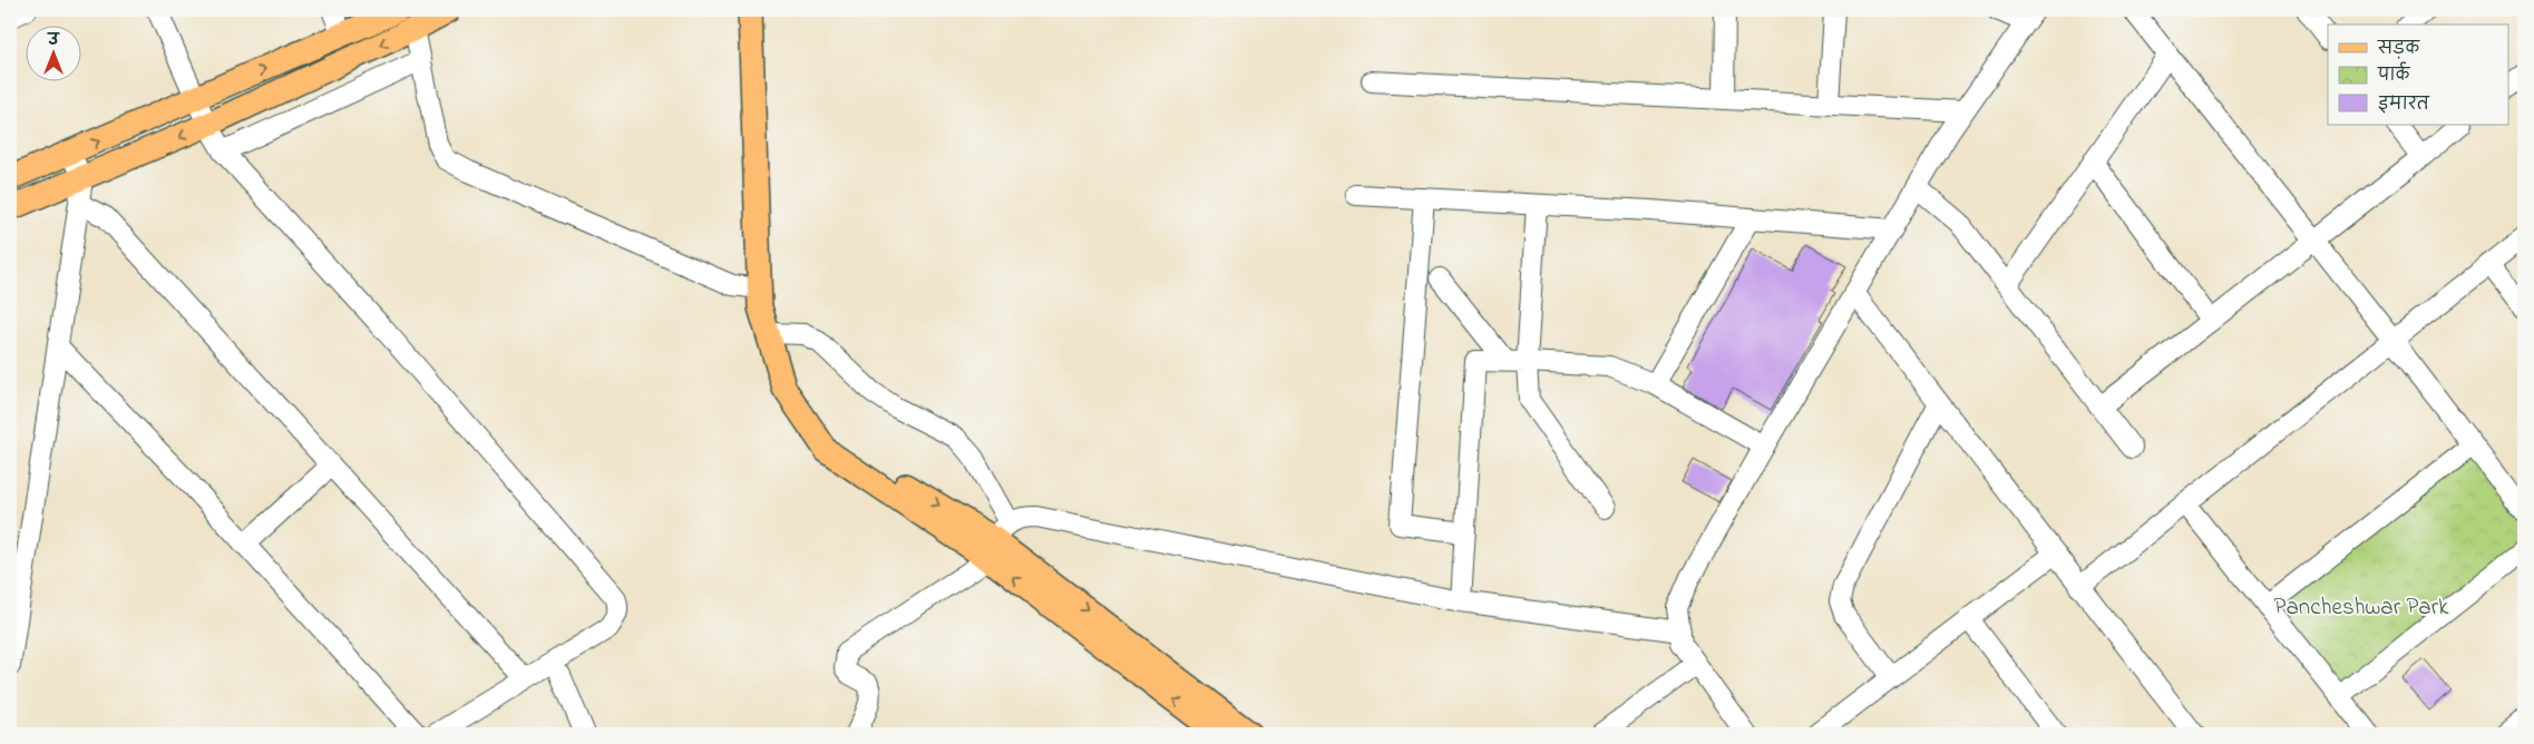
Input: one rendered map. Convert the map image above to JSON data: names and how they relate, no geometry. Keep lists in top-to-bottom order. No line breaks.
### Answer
{"parks":["Pancheshwar Park"],"legend":["सड़क","पार्क","इमारत"],"north":"top"}
